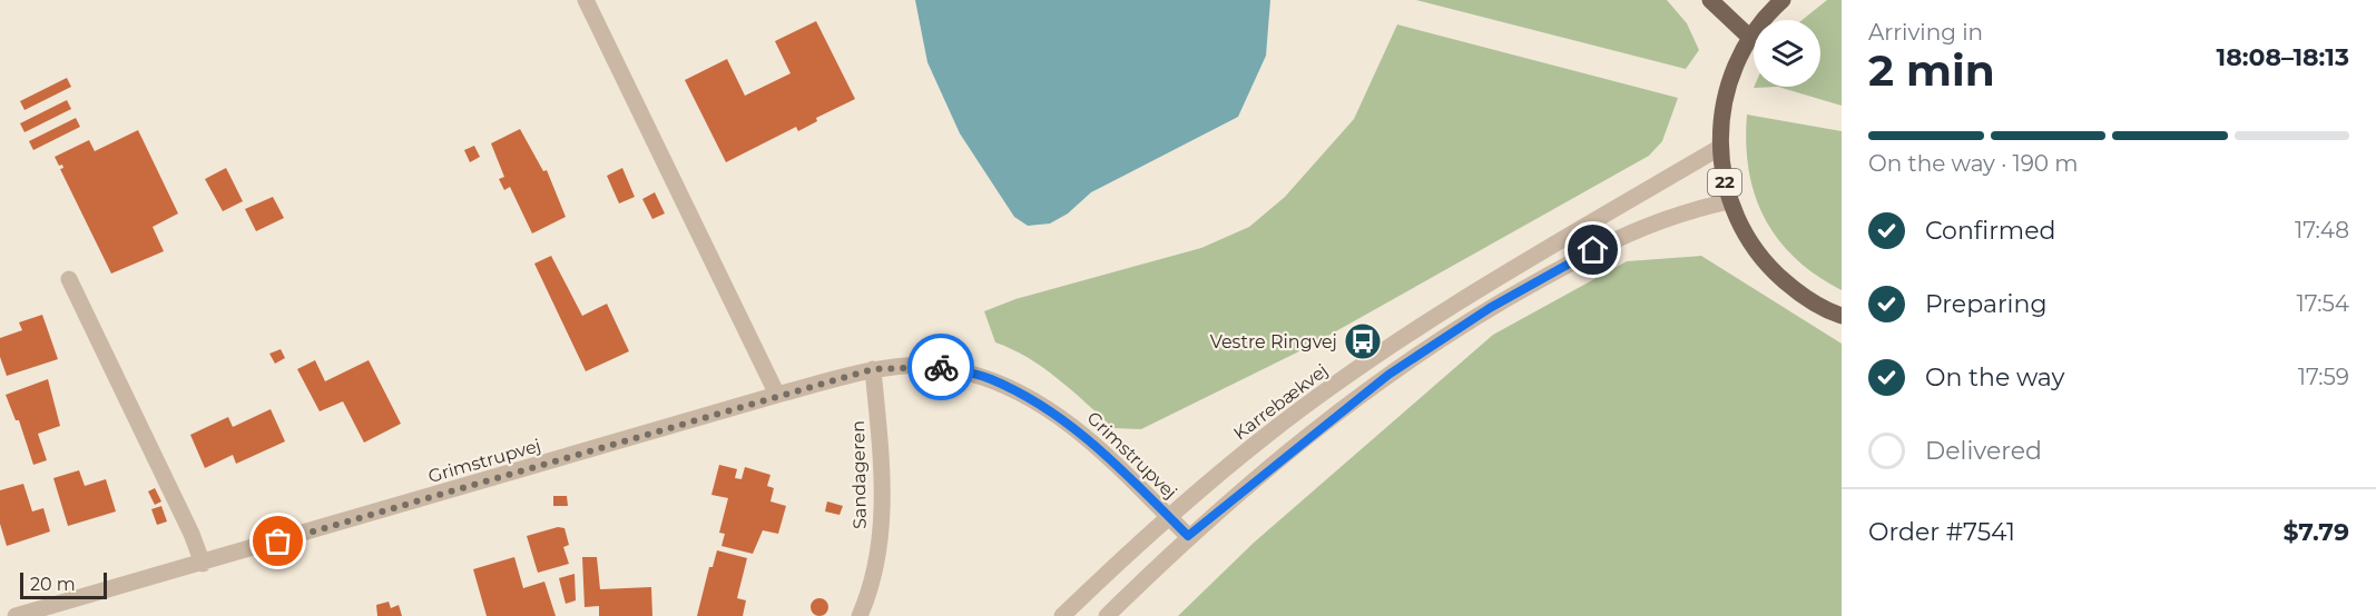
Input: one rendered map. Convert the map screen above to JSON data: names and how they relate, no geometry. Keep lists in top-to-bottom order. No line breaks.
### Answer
{"streets":{"main road":["22"],"street":["Karrebækvej","Grimstrupvej","Sandageren"]},"crossings":[["22","Karrebækvej"],["Karrebækvej","Grimstrupvej"],["Grimstrupvej","Sandageren"]],"places":{"bus stop":["Vestre Ringvej"]},"scale_bar":"20 m","page":{"heading":["2 min","Arriving in","18:08–18:13"],"panel":["Order #7541","$7.79"],"bar":"On the way · 190 m","list":[["Confirmed","17:48"],["Preparing","17:54"],["On the way","17:59"],"Delivered"],"scale":"20 m"}}
